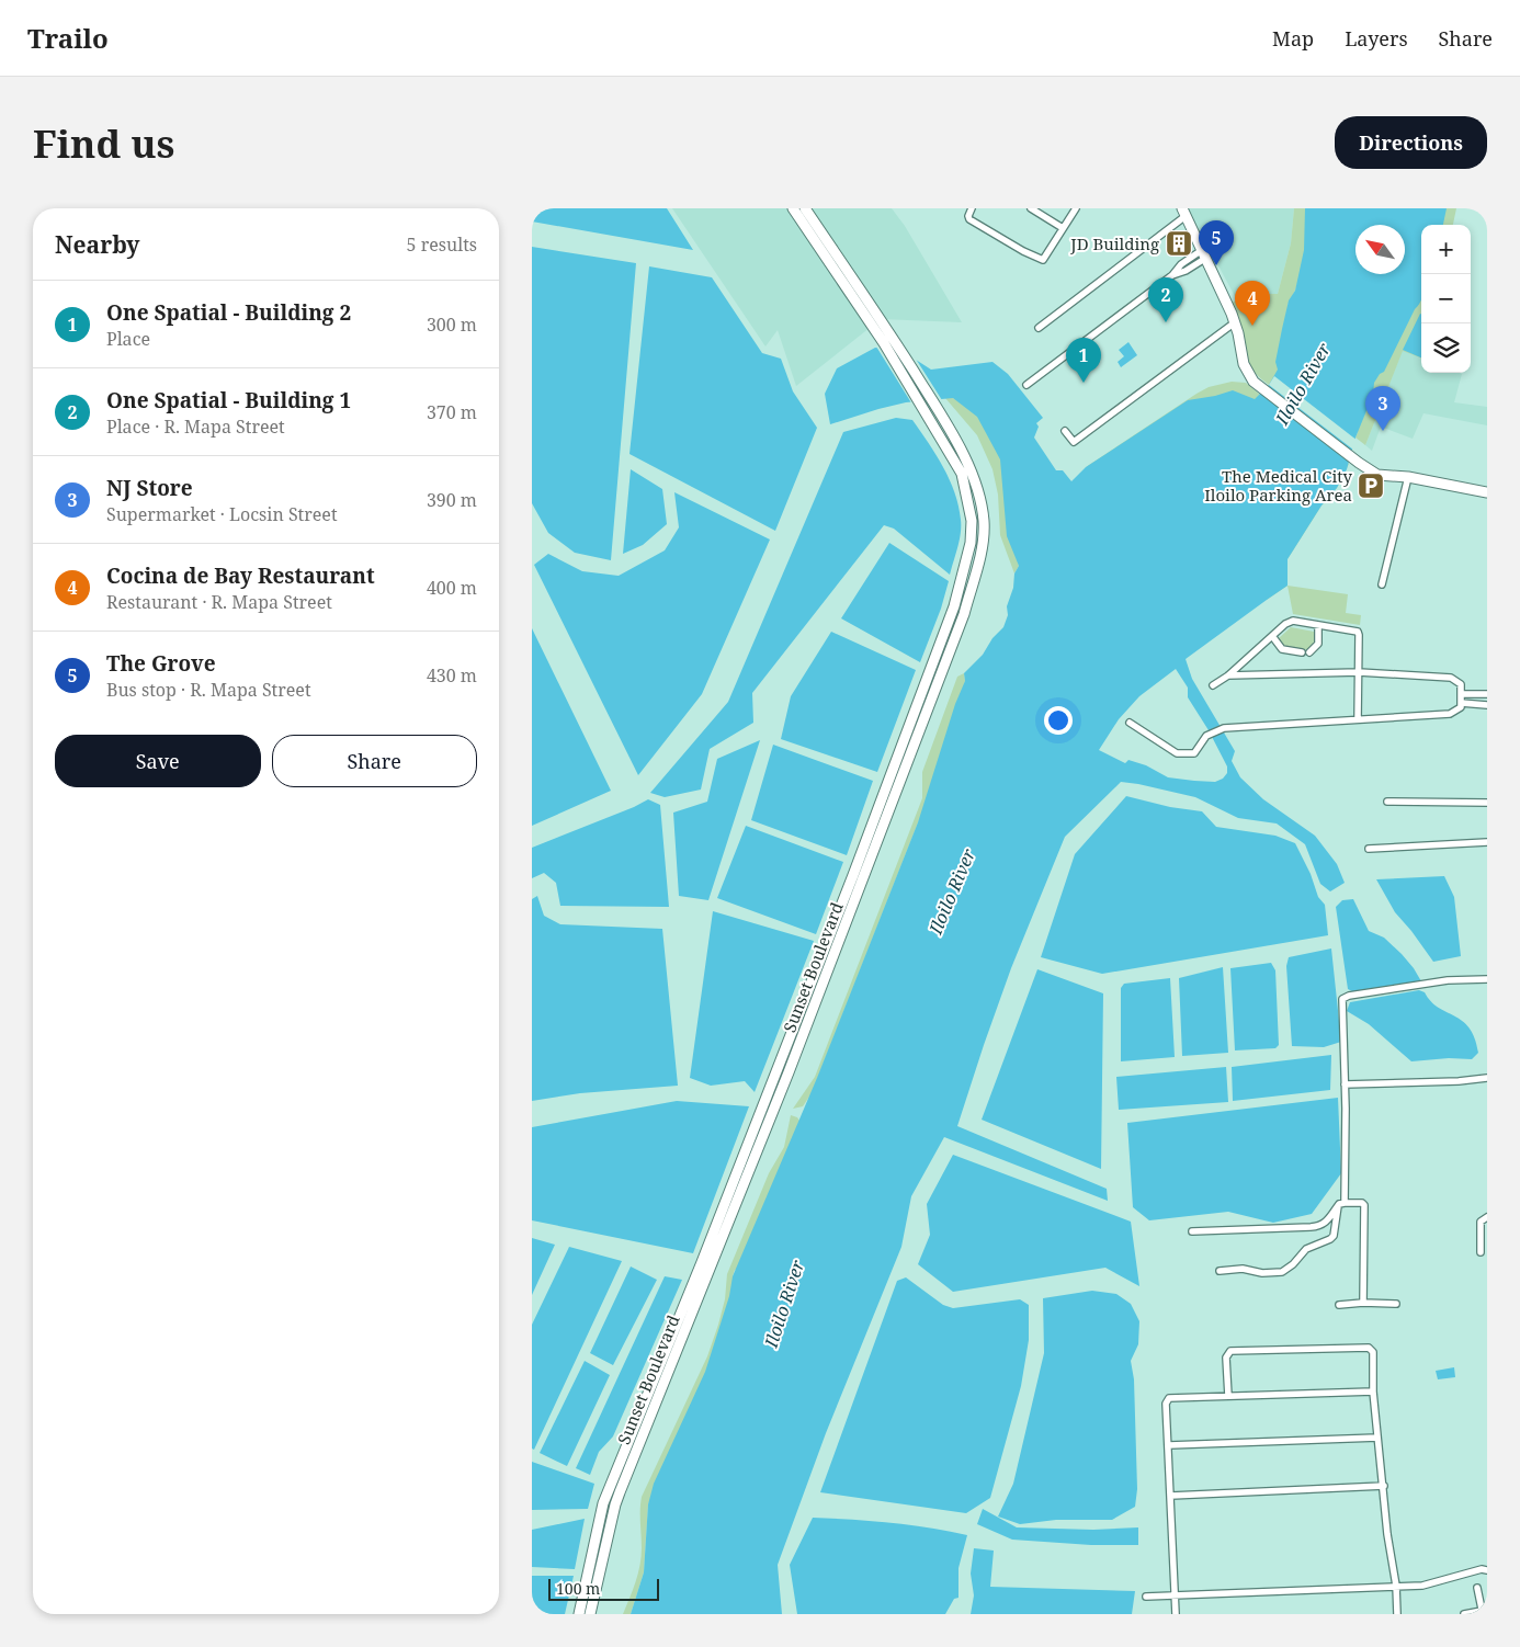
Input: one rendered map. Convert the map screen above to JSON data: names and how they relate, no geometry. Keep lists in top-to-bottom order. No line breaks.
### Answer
{"streets":{"main road":["Sunset Boulevard"]},"water":["Iloilo River"],"places":{"building":["JD Building"],"parking":["The Medical City Iloilo Parking Area"]},"scale_bar":"100 m","north":"top left","page":{"header":"Trailo","nav":["Map","Layers","Share"],"buttons":["Directions",["Save","Share"]],"title":"Find us","heading":["Nearby","5 results"],"pins":["5","2","4","1","3"],"map_buttons":["+","−"],"list":[{"mark":"1","name":"One Spatial - Building 2","note":"Place","value":"300 m"},{"mark":"2","name":"One Spatial - Building 1","note":"Place · R. Mapa Street","value":"370 m"},{"mark":"3","name":"NJ Store","note":"Supermarket · Locsin Street","value":"390 m"},{"mark":"4","name":"Cocina de Bay Restaurant","note":"Restaurant · R. Mapa Street","value":"400 m"},{"mark":"5","name":"The Grove","note":"Bus stop · R. Mapa Street","value":"430 m"}],"scale":"100 m"}}
